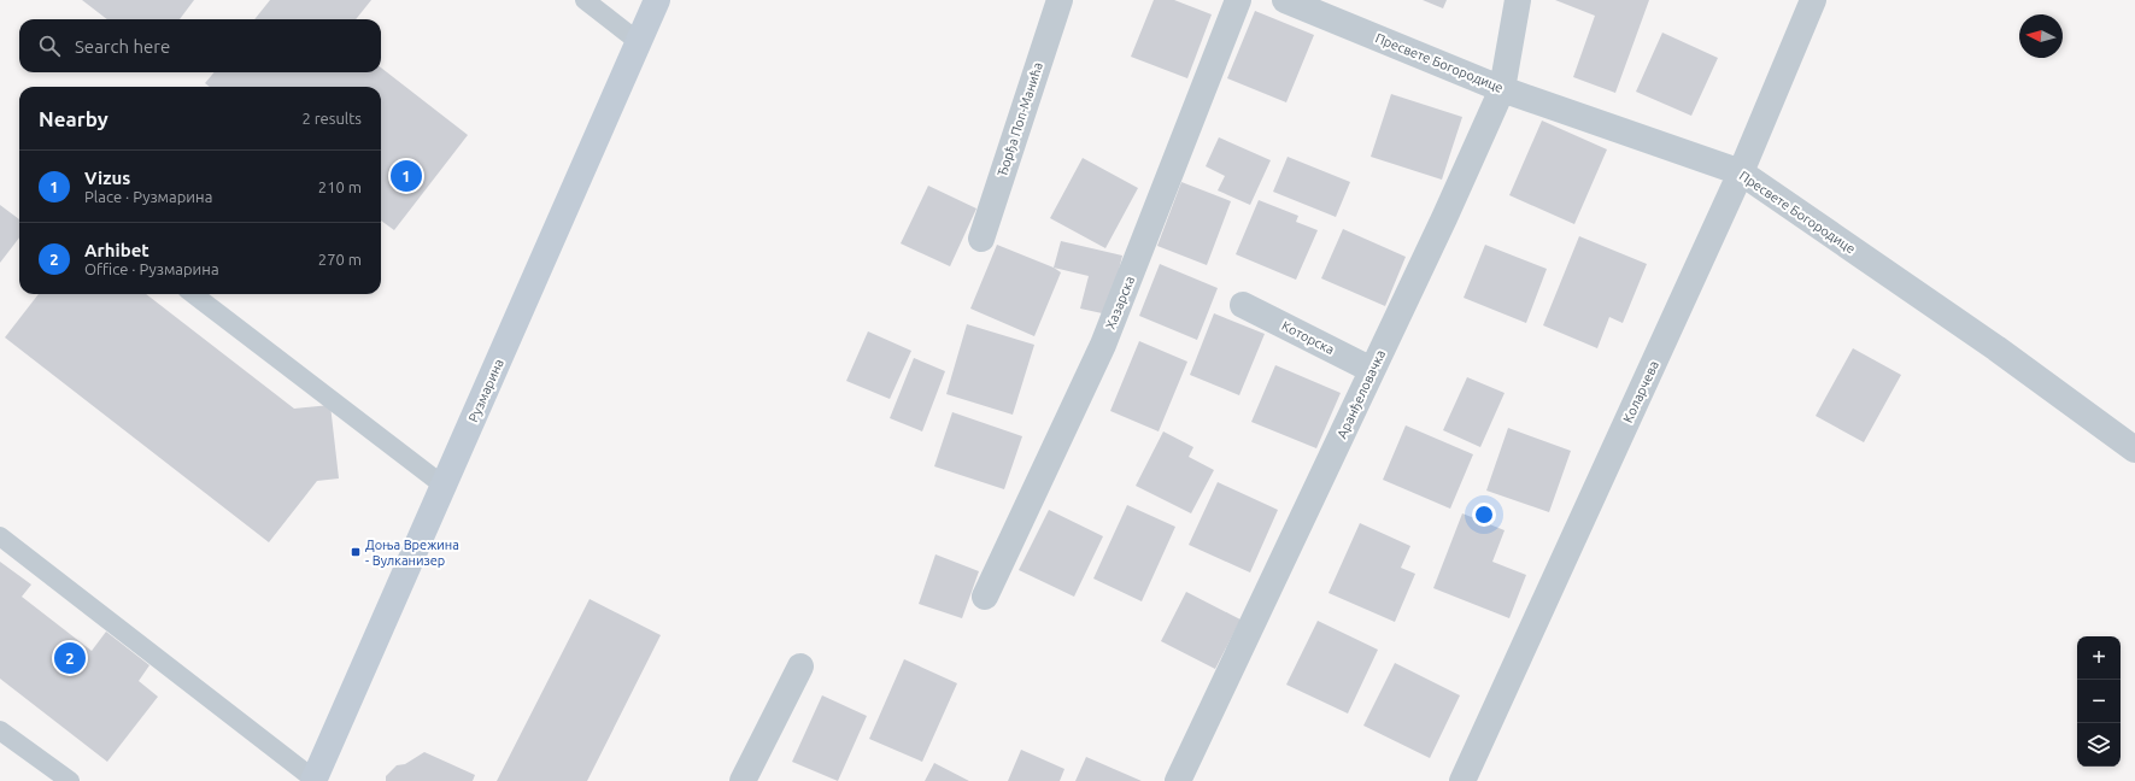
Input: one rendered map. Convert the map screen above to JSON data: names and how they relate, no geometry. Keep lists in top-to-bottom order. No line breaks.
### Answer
{"streets":{"main road":["Рузмарина"],"street":["Пресвете Богородице","Ђорђа Поп-Манића","Хазарска","Которска","Коларчева","Аранђеловачка"]},"crossings":[["Пресвете Богородице","Коларчева"],["Пресвете Богородице","Аранђеловачка"],["Которска","Аранђеловачка"]],"places":{"transit":["Доња Врежина - Вулканизер"]},"north":"left","page":{"search":"Search here","heading":["Nearby","2 results"],"list":[{"mark":"1","name":"Vizus","note":"Place · Рузмарина","value":"210 m"},{"mark":"2","name":"Arhibet","note":"Office · Рузмарина","value":"270 m"}],"pins":["1","2"],"map_buttons":["+","−"]}}
